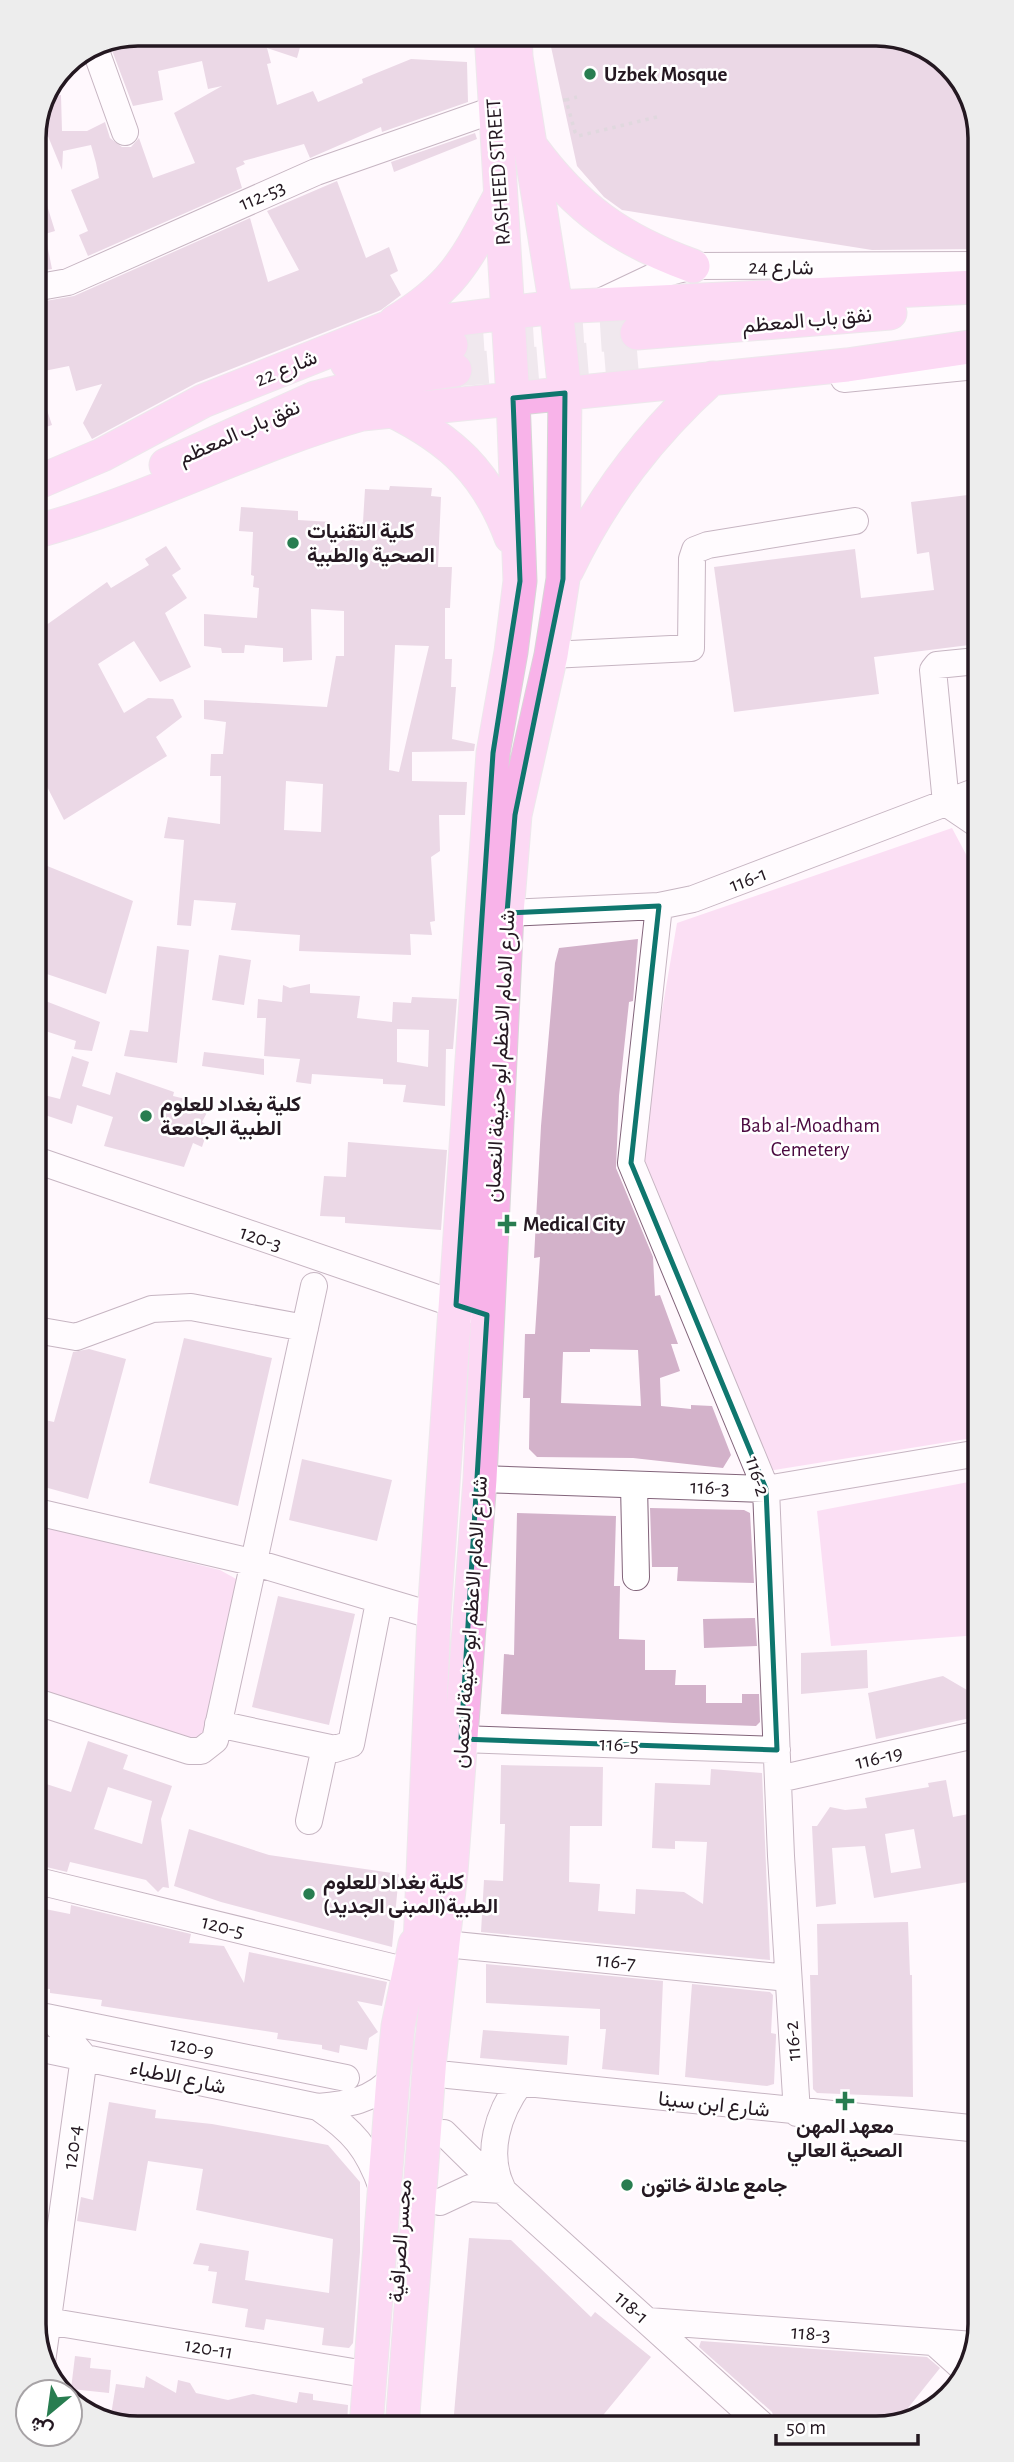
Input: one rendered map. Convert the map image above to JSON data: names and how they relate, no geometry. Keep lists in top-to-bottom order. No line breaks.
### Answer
{"streets":{"main road":["RASHEED STREET","شارع 24","نفق باب المعظم","شارع 22","شارع الامام الاعظم ابو حنيفة النعمان","مجسر الصرافية"],"street":["112-53","116-1","120-3","116-2","116-3","116-5","116-19","120-5","116-7","120-9","شارع الاطباء","شارع ابن سينا","120-4","118-1","118-3","120-11"]},"crossings":[["RASHEED STREET","112-53"],["RASHEED STREET","شارع 24"],["RASHEED STREET","شارع 22"],["RASHEED STREET","شارع الامام الاعظم ابو حنيفة النعمان"],["شارع 24","شارع 22"],["نفق باب المعظم","شارع 22"],["116-1","شارع الامام الاعظم ابو حنيفة النعمان"],["116-1","116-2"],["شارع الامام الاعظم ابو حنيفة النعمان","120-3"],["شارع الامام الاعظم ابو حنيفة النعمان","116-3"],["شارع الامام الاعظم ابو حنيفة النعمان","116-5"],["شارع الامام الاعظم ابو حنيفة النعمان","116-7"],["شارع الامام الاعظم ابو حنيفة النعمان","شارع ابن سينا"],["شارع الامام الاعظم ابو حنيفة النعمان","مجسر الصرافية"],["116-2","116-3"],["116-2","116-5"],["116-2","116-19"],["116-2","116-7"],["116-2","شارع ابن سينا"],["شارع الاطباء","120-4"],["شارع ابن سينا","مجسر الصرافية"],["120-4","120-11"],["118-1","118-3"]],"parks":["Bab al-Moadham Cemetery"],"places":{"other":["Uzbek Mosque","كلية التقنيات الصحية والطبية","كلية بغداد للعلوم الطبية الجامعة","كلية بغداد للعلوم الطبية(المبنى الجديد)","جامع عادلة خاتون"],"health":["Medical City","معهد المهن الصحية العالي"]},"scale_bar":"50 m","north":"bottom left"}
